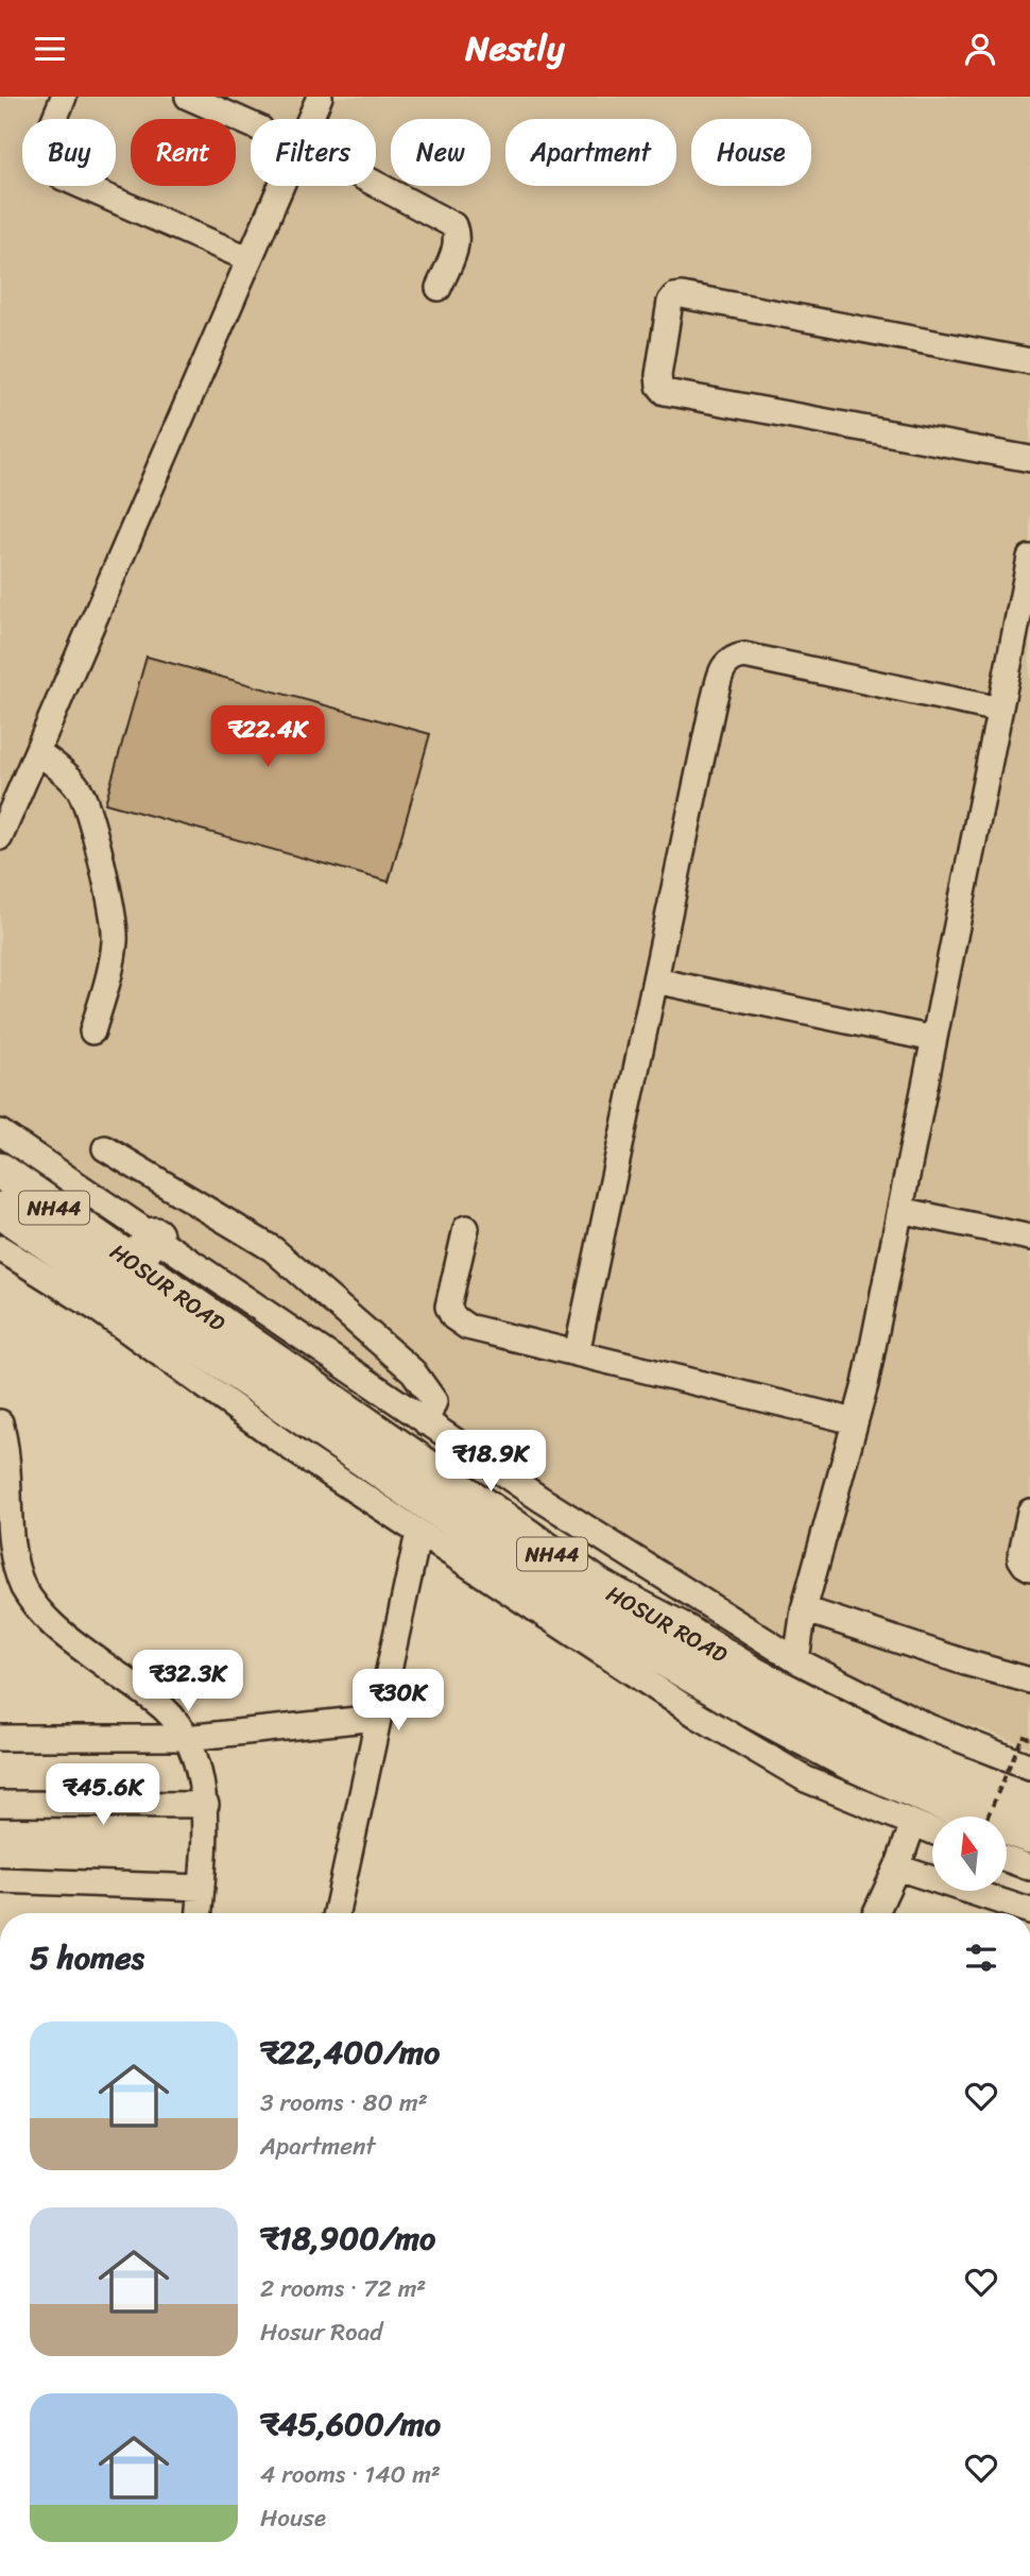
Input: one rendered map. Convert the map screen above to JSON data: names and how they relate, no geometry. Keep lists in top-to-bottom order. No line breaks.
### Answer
{"streets":{"highway":["NH44","HOSUR ROAD"]},"north":"top","page":{"header":"Nestly","chip":["Buy","Rent","Filters","New","Apartment","House"],"price":["₹22.4K","₹18.9K","₹32.3K","₹30K","₹45.6K"],"heading":"5 homes","list":[{"name":"₹22,400/mo","note":"3 rooms · 80 m² · Apartment"},{"name":"₹18,900/mo","note":"2 rooms · 72 m² · Hosur Road"},{"name":"₹45,600/mo","note":"4 rooms · 140 m² · House"}]}}
